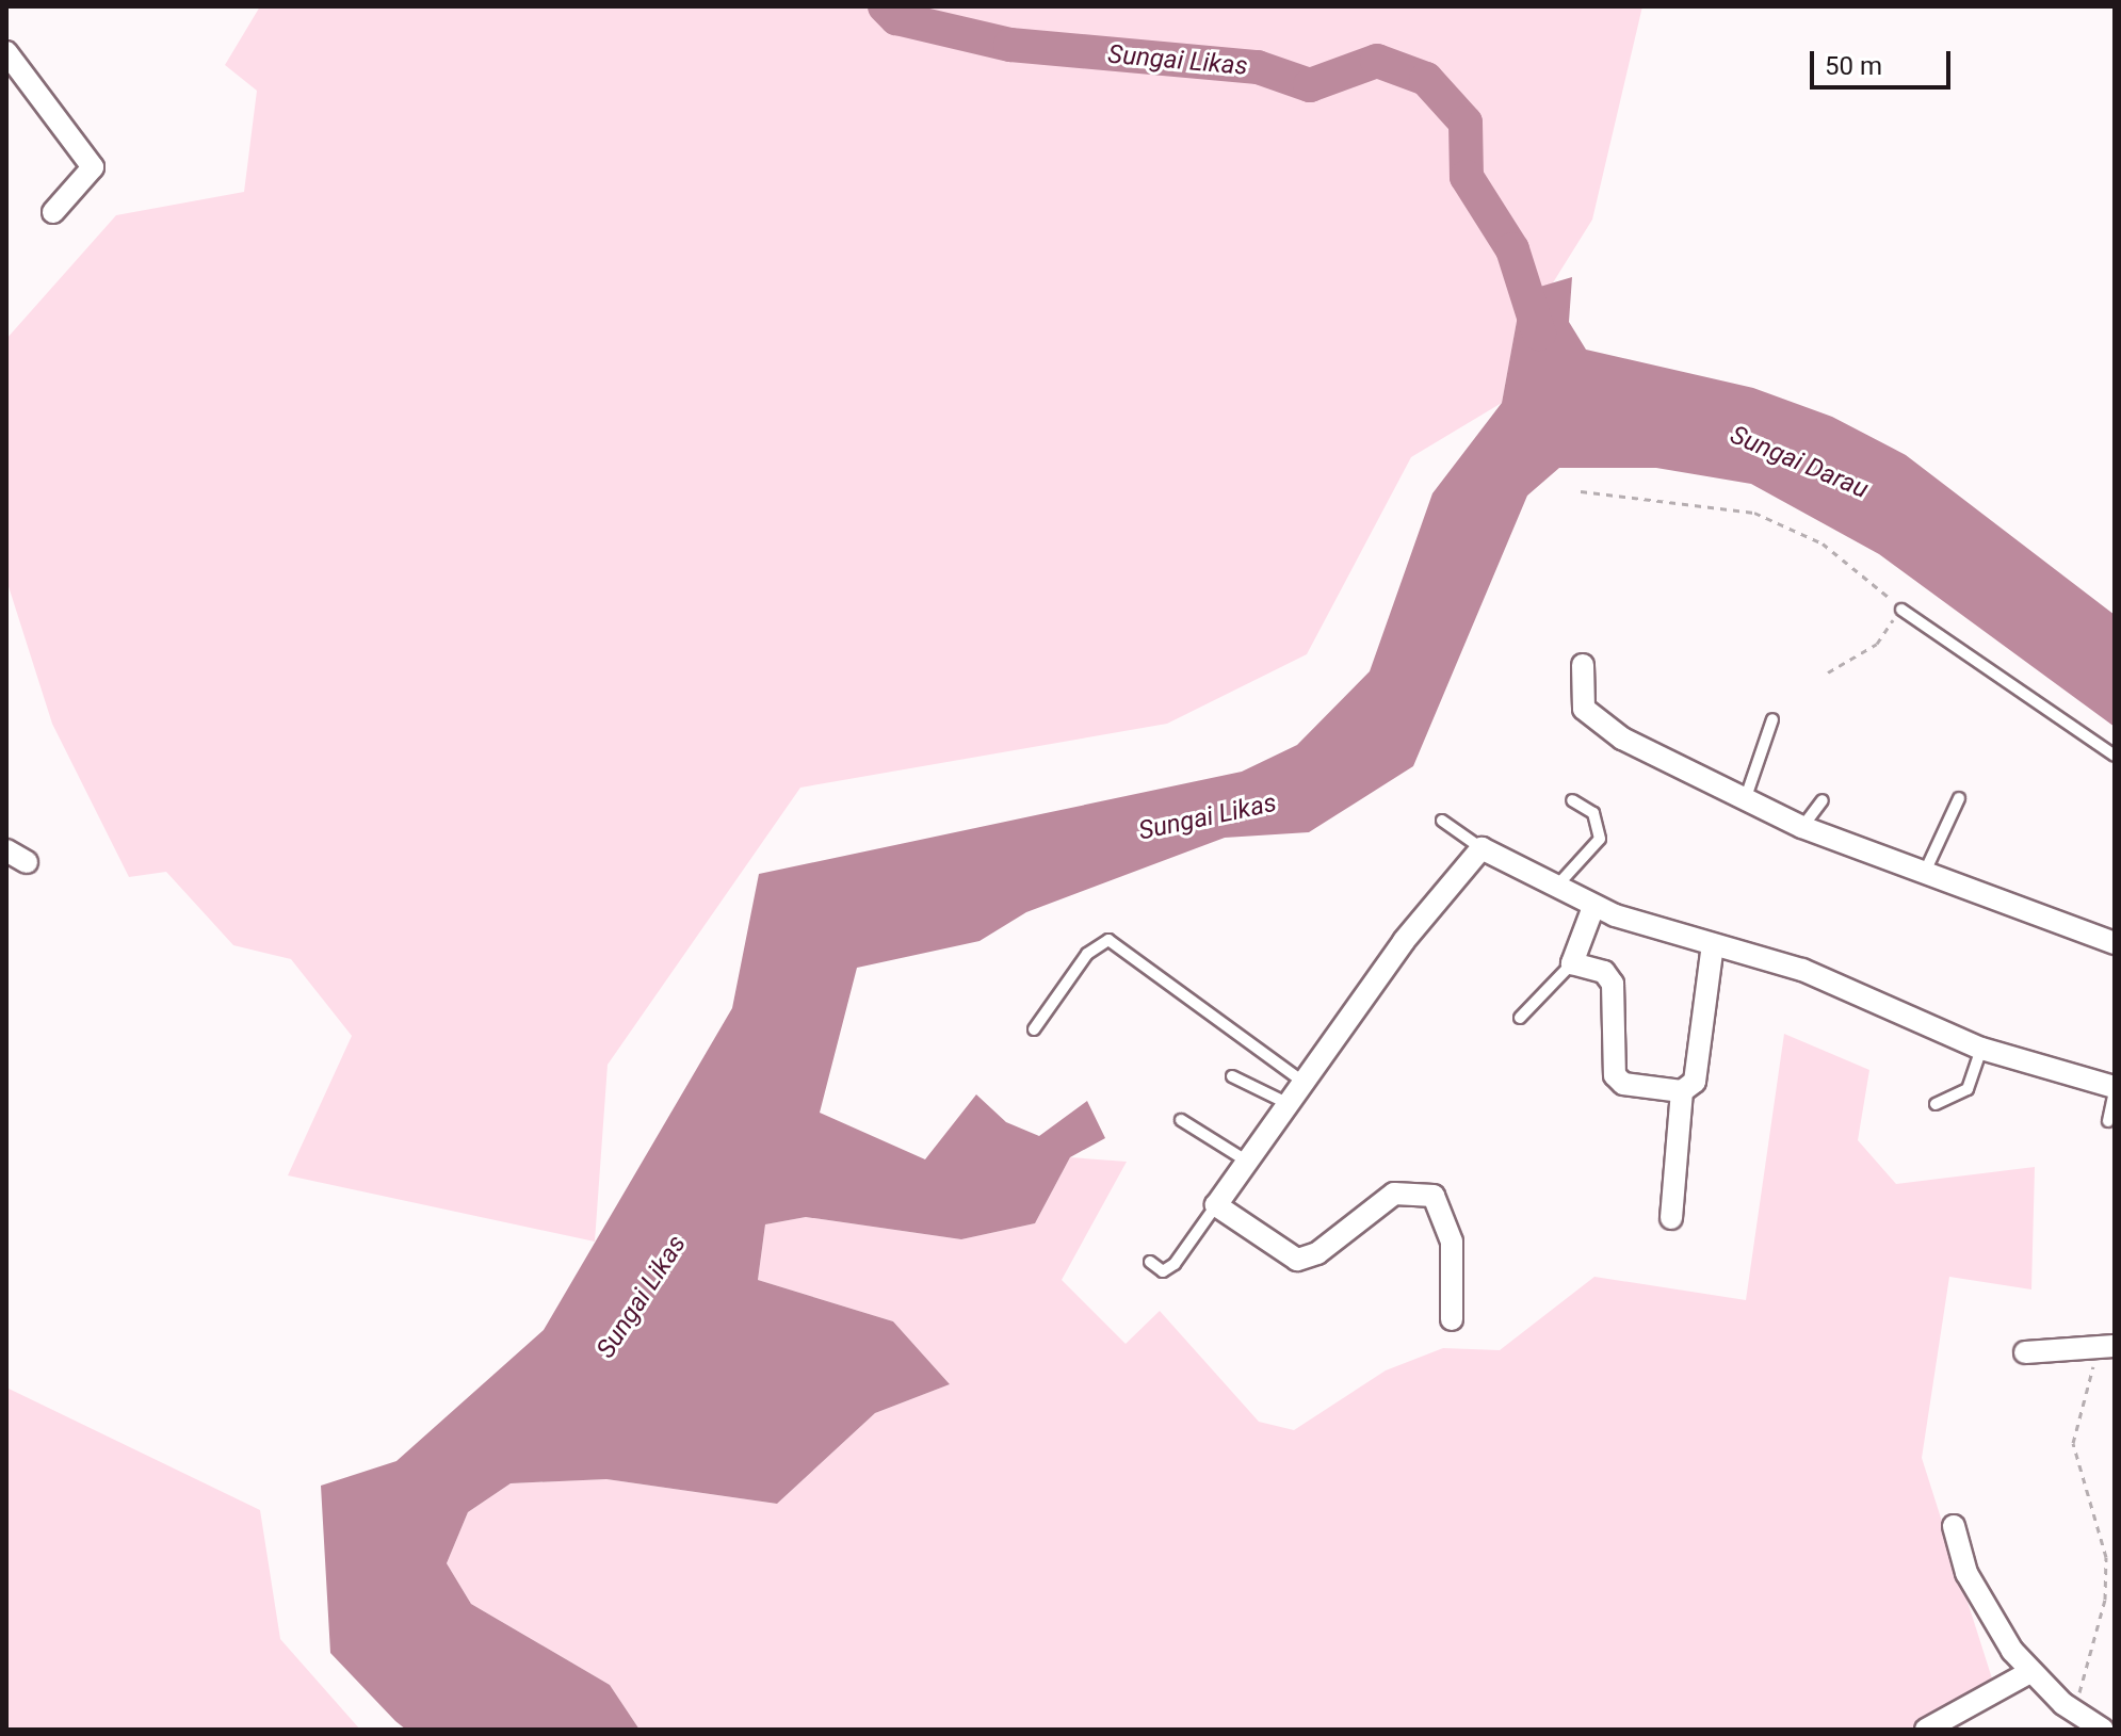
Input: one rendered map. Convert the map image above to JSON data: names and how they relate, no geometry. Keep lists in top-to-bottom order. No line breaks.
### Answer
{"water":["Sungai Likas","Sungai Darau"],"scale_bar":"50 m"}
